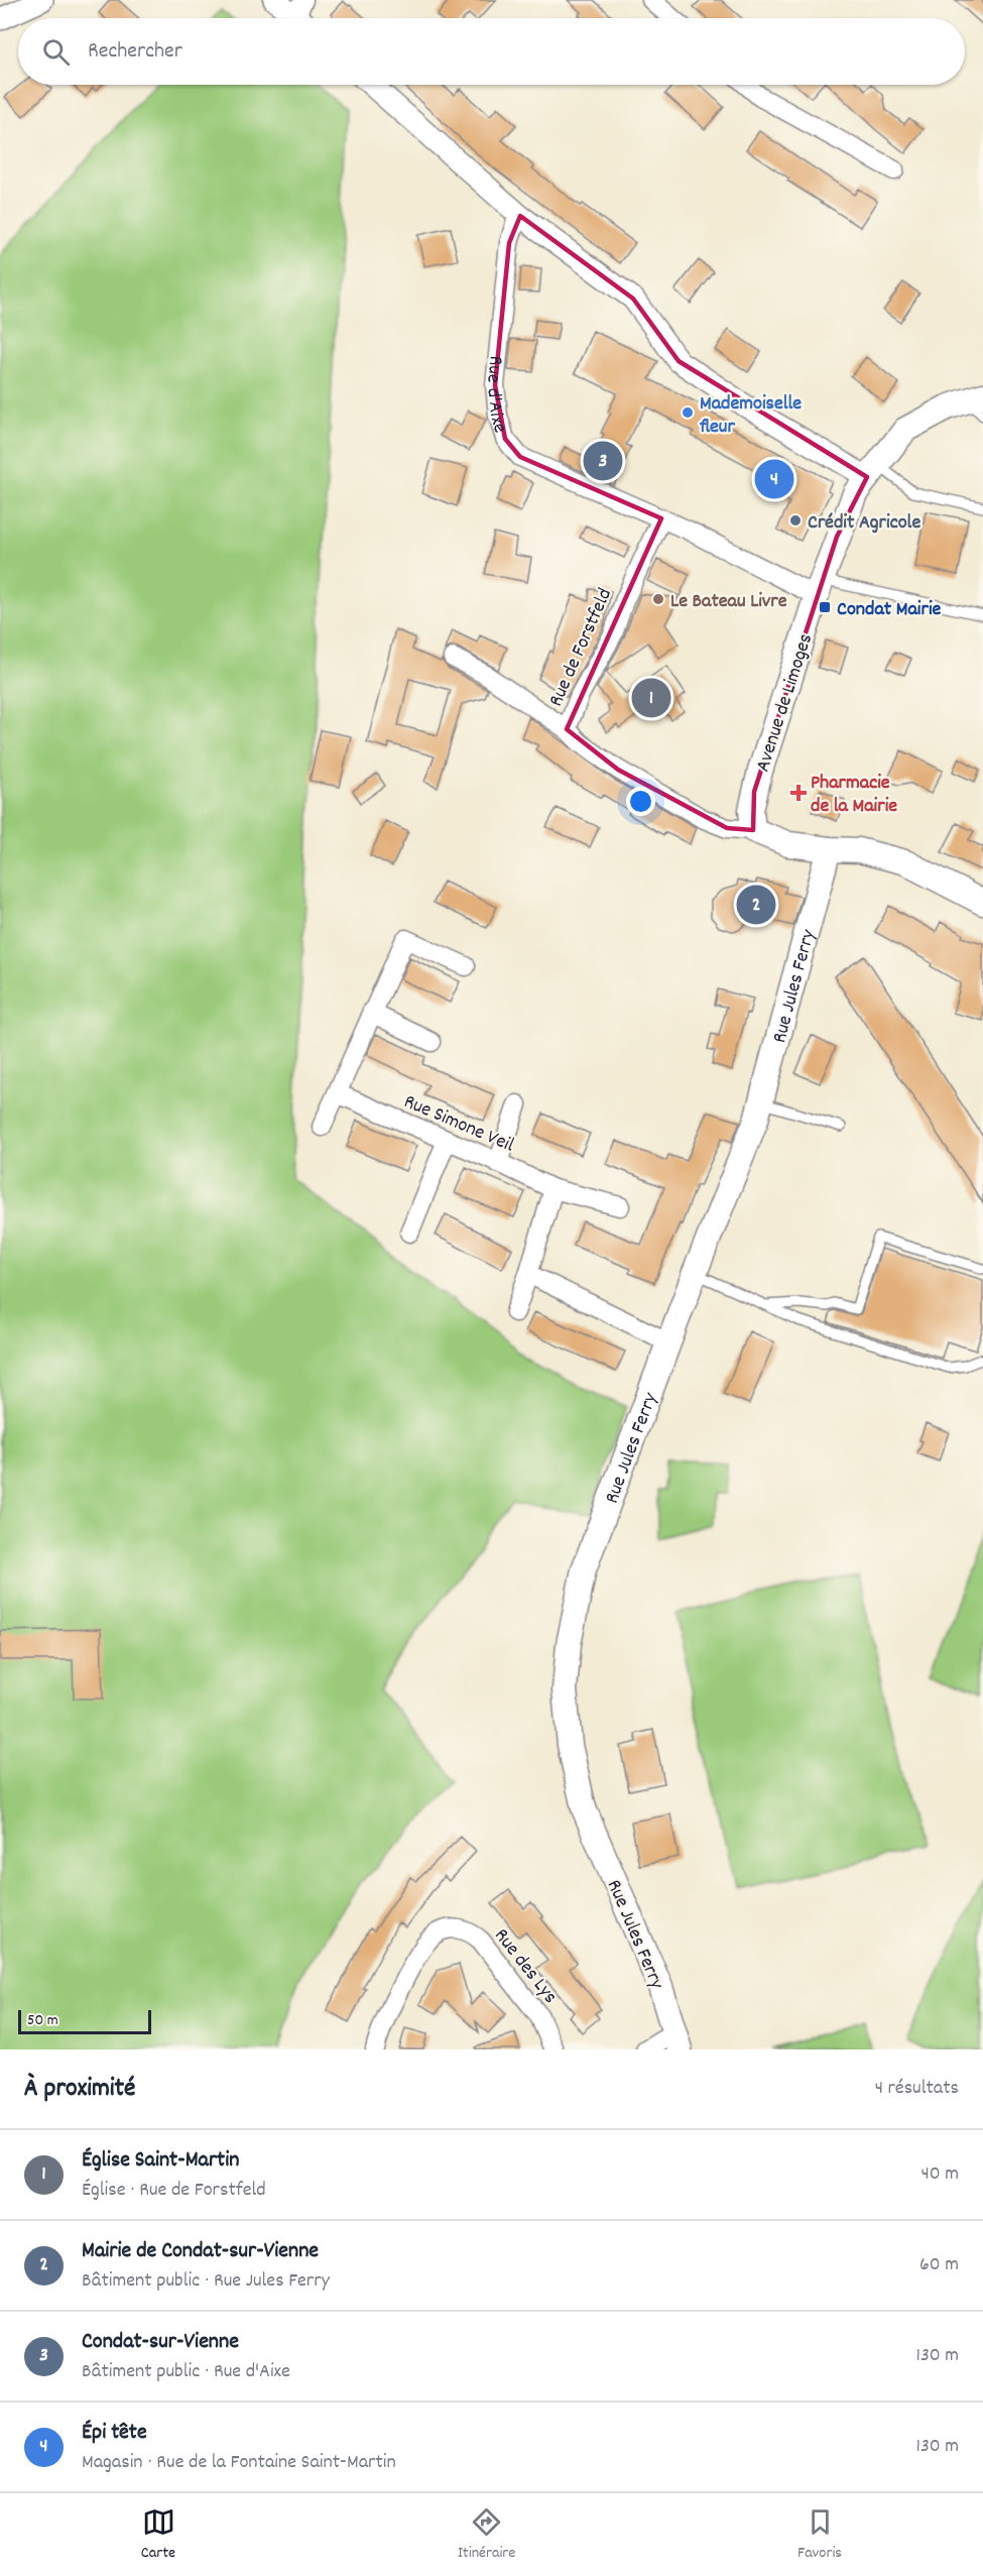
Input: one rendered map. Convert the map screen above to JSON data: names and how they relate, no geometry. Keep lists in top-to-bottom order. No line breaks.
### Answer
{"streets":{"main road":["Avenue de Limoges","Rue Jules Ferry"],"street":["Rue d'Aixe","Rue de Forstfeld","Rue Simone Veil","Rue des Lys"]},"crossings":[["Rue d'Aixe","Rue de Forstfeld"],["Rue d'Aixe","Avenue de Limoges"],["Rue de Forstfeld","Avenue de Limoges"]],"places":{"other":["Mademoiselle fleur","Crédit Agricole","Le Bateau Livre"],"transit":["Condat Mairie"],"health":["Pharmacie de la Mairie"]},"scale_bar":"50 m","page":{"search":"Rechercher","pins":["3","4","1","2"],"scale":"50 m","heading":["À proximité","4 résultats"],"list":[{"mark":"1","name":"Église Saint-Martin","note":"Église · Rue de Forstfeld","value":"40 m"},{"mark":"2","name":"Mairie de Condat-sur-Vienne","note":"Bâtiment public · Rue Jules Ferry","value":"60 m"},{"mark":"3","name":"Condat-sur-Vienne","note":"Bâtiment public · Rue d'Aixe","value":"130 m"},{"mark":"4","name":"Épi tête","note":"Magasin · Rue de la Fontaine Saint-Martin","value":"130 m"}],"nav":["Carte","Itinéraire","Favoris"]}}
